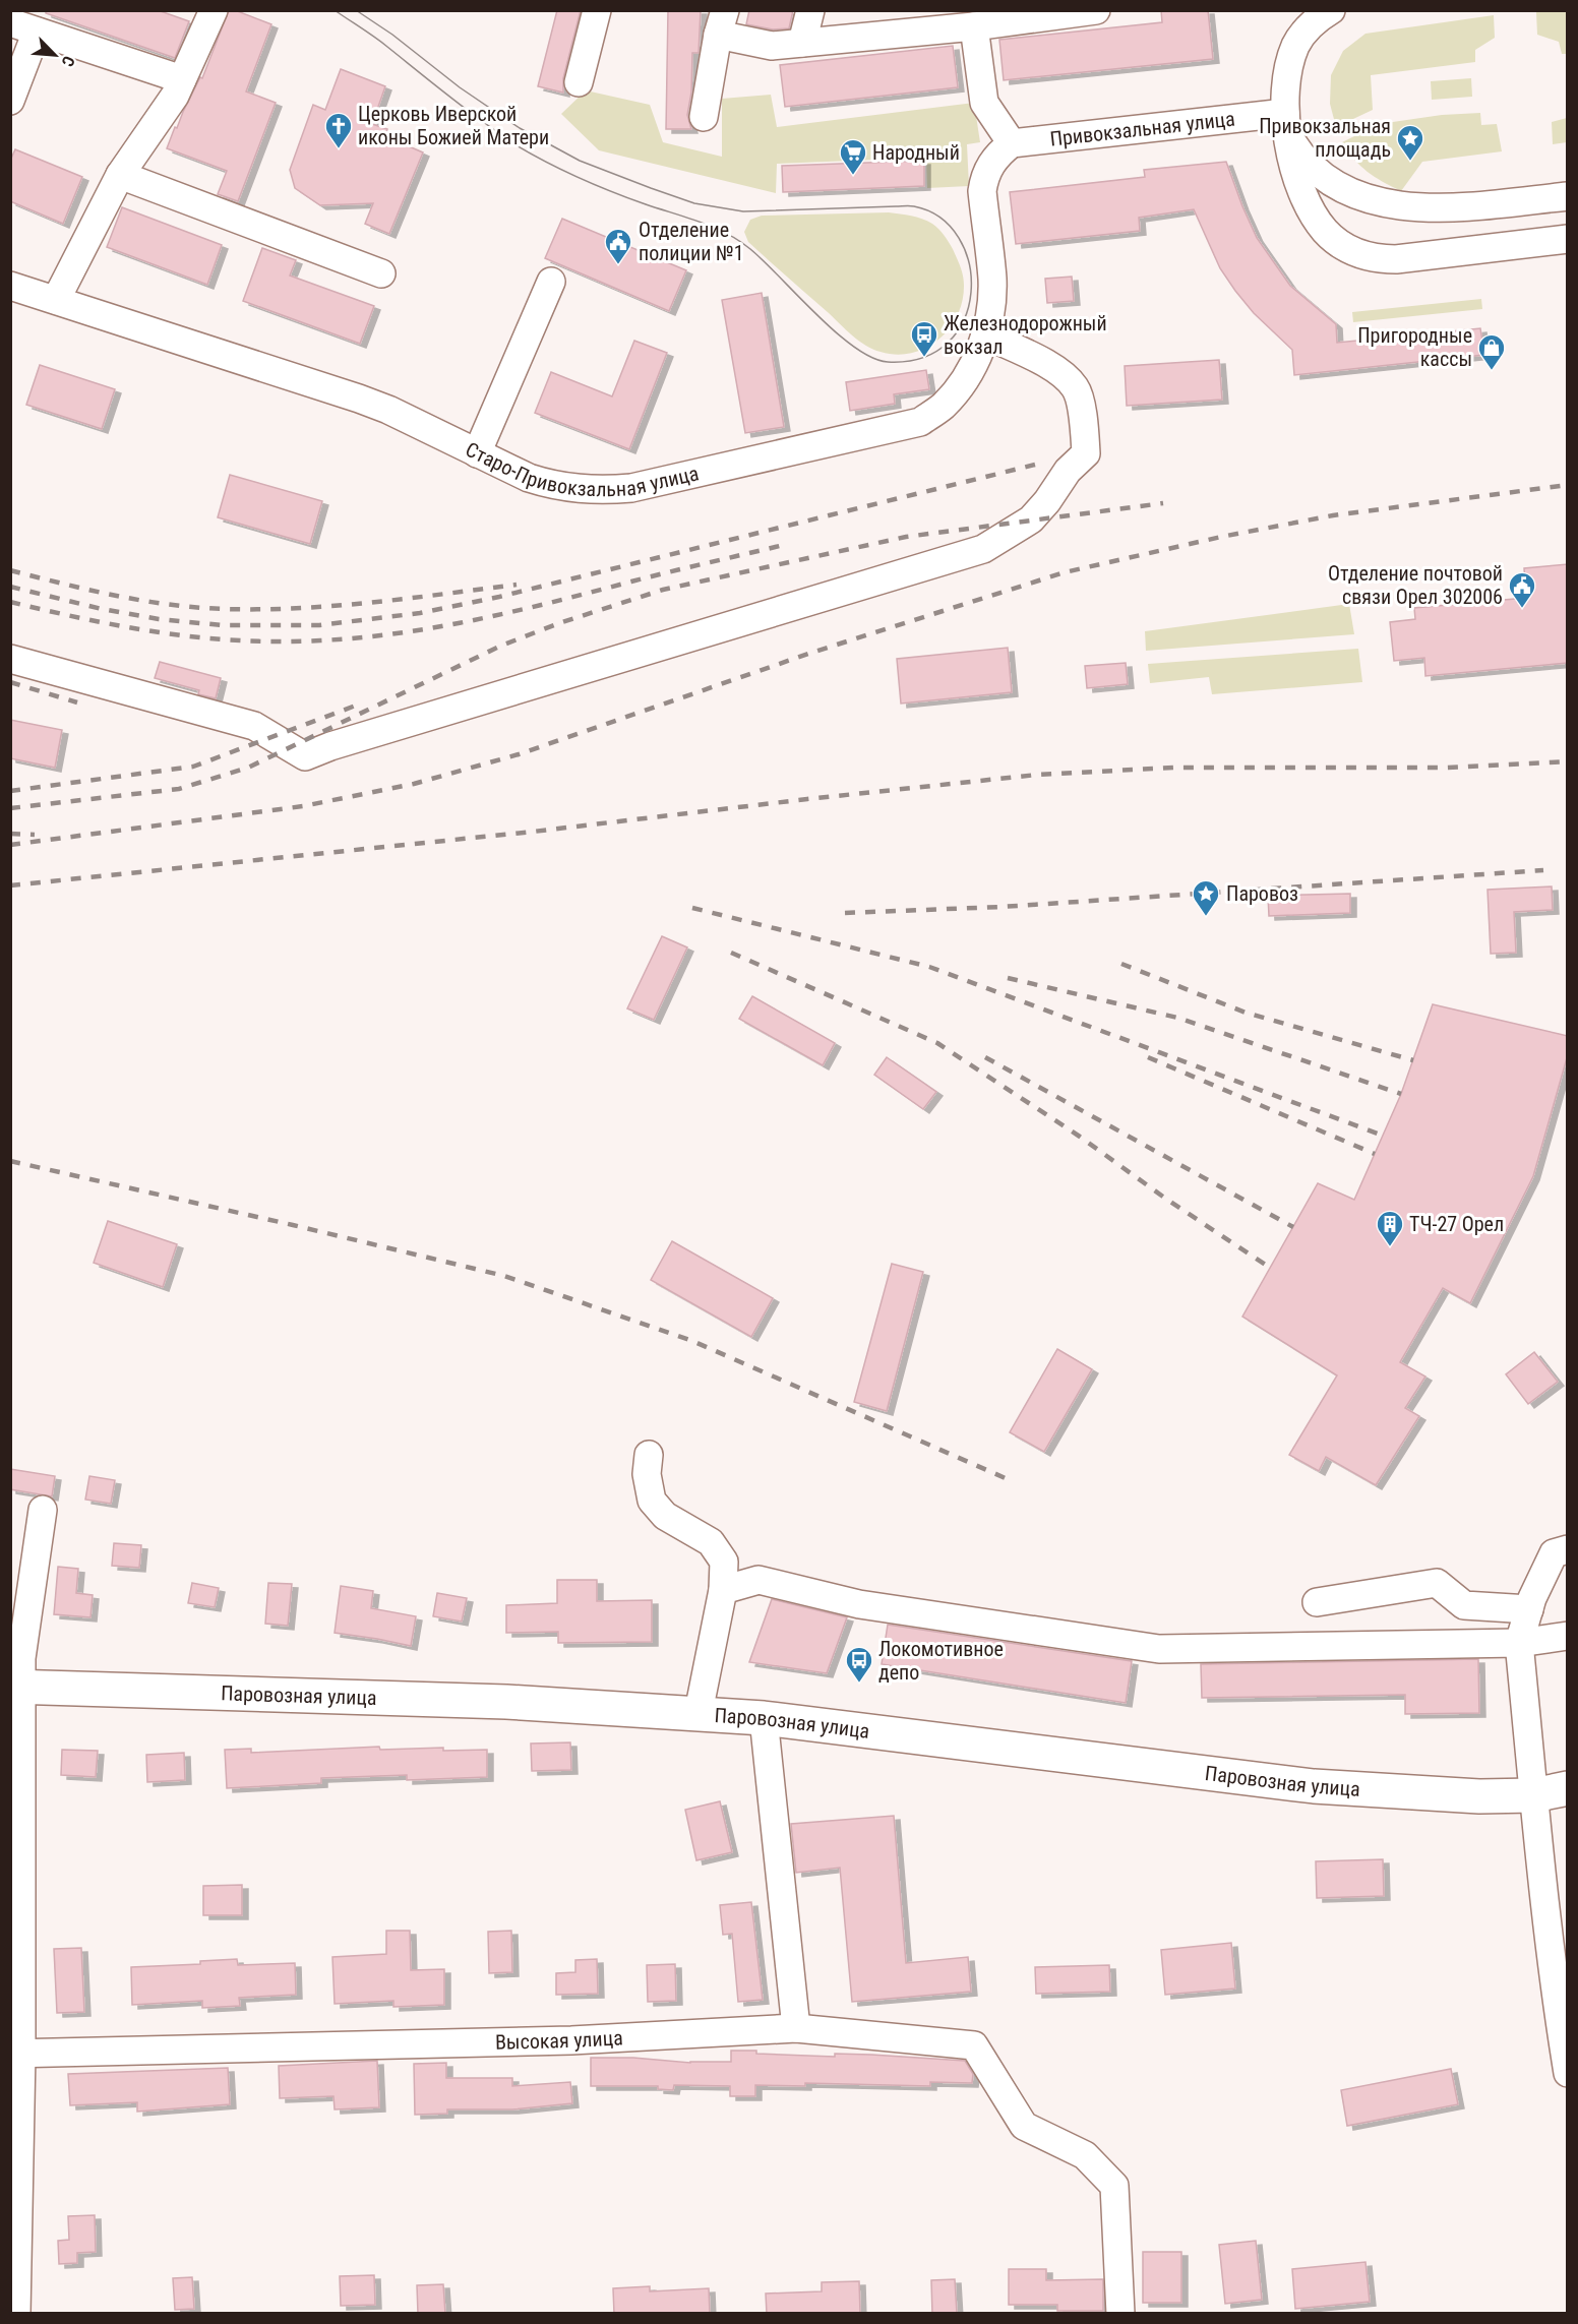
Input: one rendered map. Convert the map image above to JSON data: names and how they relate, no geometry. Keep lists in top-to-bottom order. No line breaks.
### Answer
{"streets":{"main road":["Паровозная улица"],"street":["Привокзальная улица","Старо-Привокзальная улица","Высокая улица"]},"crossings":[["Привокзальная улица","Старо-Привокзальная улица"]],"places":{"church":["Церковь Иверской иконы Божией Матери"],"place":["Привокзальная площадь","Паровоз"],"supermarket":["Народный"],"public building":["Отделение полиции №1","Отделение почтовой связи Орел 302006"],"bus stop":["Железнодорожный вокзал","Локомотивное депо"],"shop":["Пригородные кассы"],"building":["ТЧ-27 Орел"]},"north":"bottom right"}
